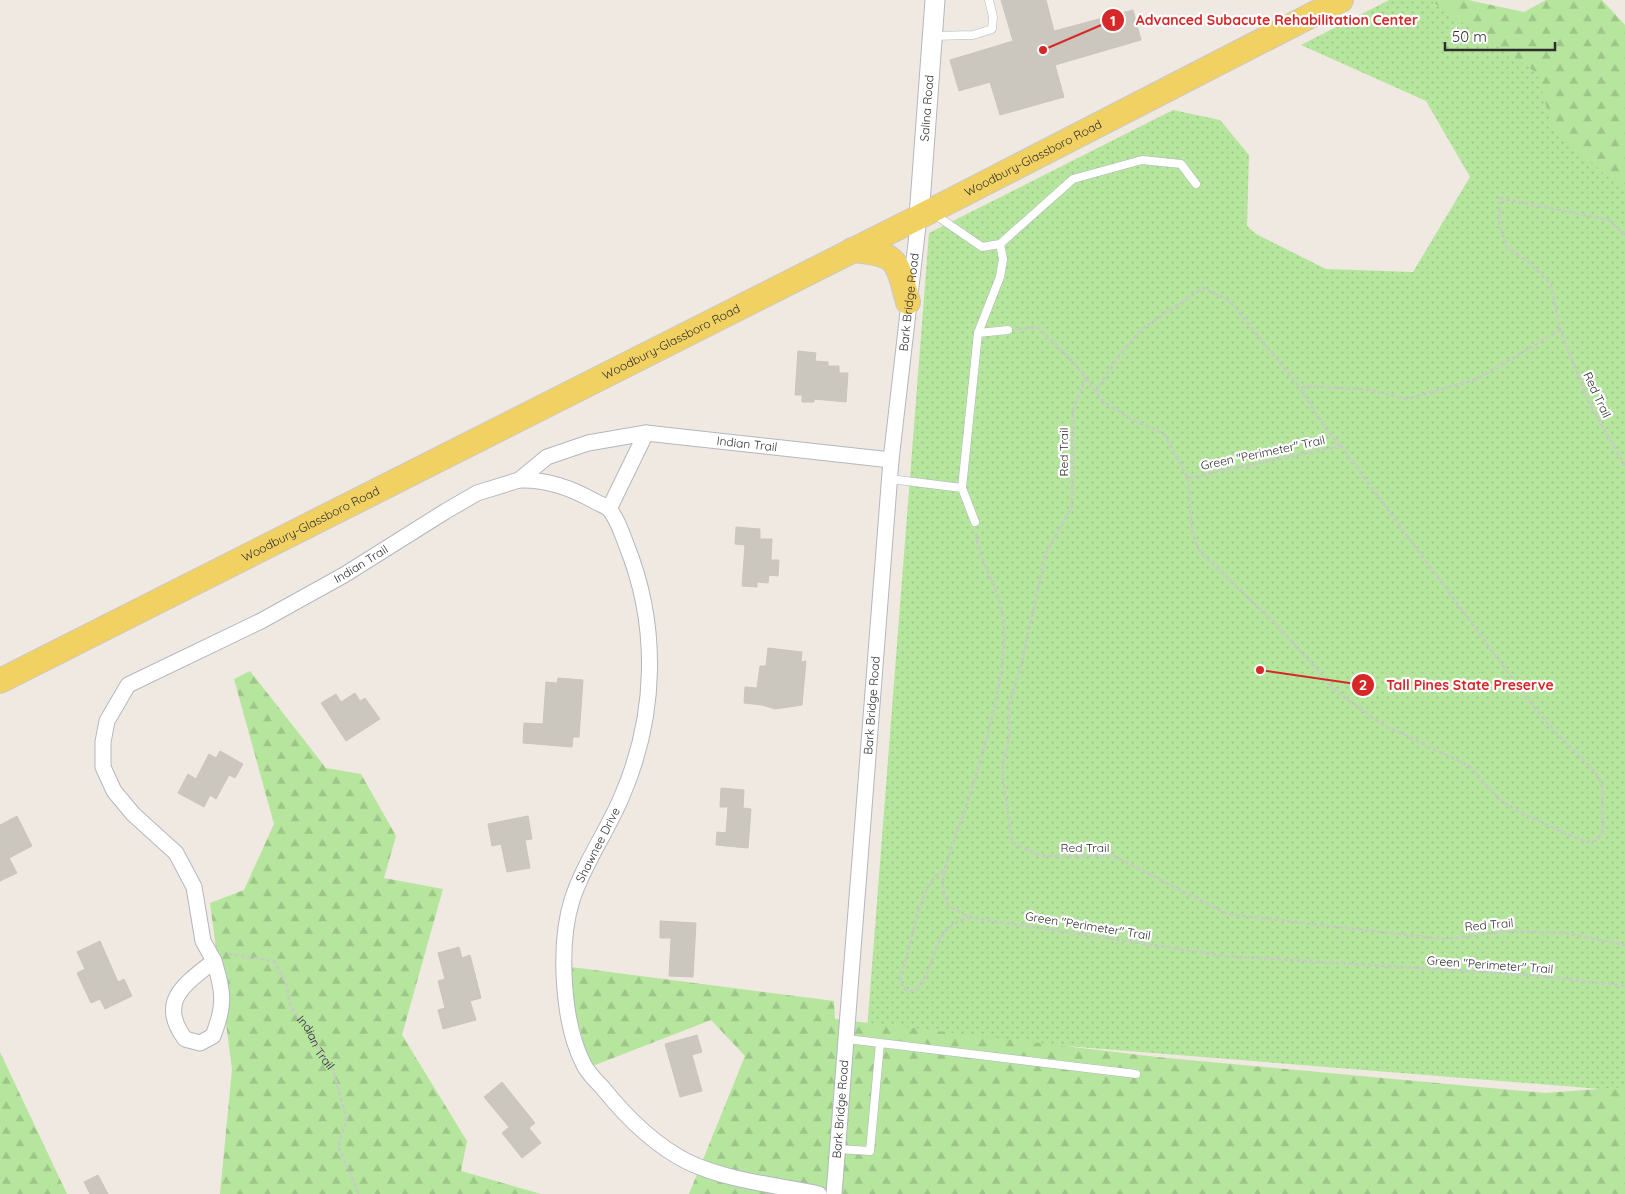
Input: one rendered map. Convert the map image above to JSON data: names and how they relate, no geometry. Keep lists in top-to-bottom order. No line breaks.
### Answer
{"streets":{"main road":["Woodbury-Glassboro Road"],"street":["Salina Road","Bark Bridge Road","Indian Trail","Shawnee Drive"],"path":["Red Trail","Green \"Perimeter\" Trail"]},"crossings":[["Salina Road","Woodbury-Glassboro Road"],["Salina Road","Bark Bridge Road"],["Woodbury-Glassboro Road","Bark Bridge Road"],["Bark Bridge Road","Indian Trail"],["Red Trail","Green \"Perimeter\" Trail"]],"places":["Advanced Subacute Rehabilitation Center","Tall Pines State Preserve"],"scale_bar":"50 m"}
